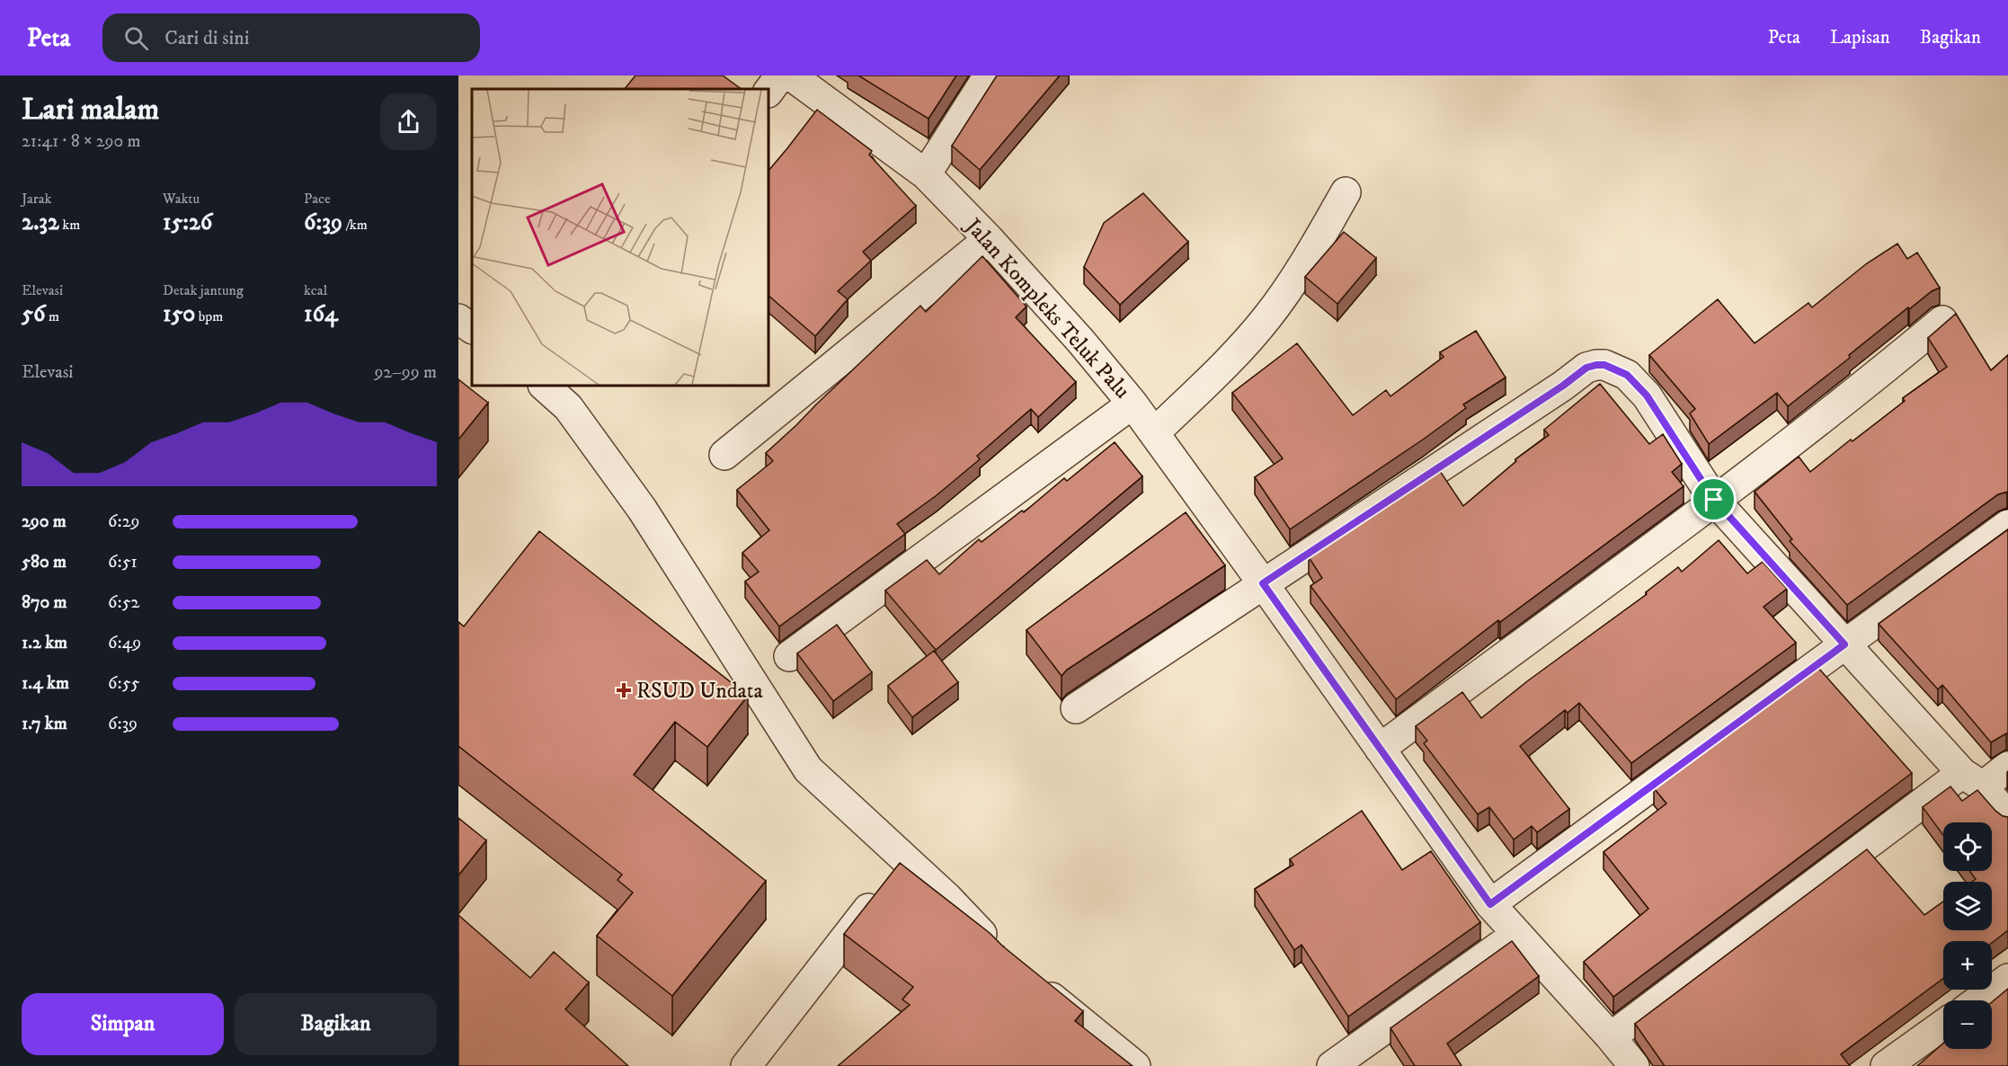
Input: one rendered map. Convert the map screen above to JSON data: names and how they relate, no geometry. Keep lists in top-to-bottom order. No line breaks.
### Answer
{"streets":{"street":["Jalan Kompleks Teluk Palu"]},"places":{"health":["RSUD Undata"]},"page":{"header":"Peta","search":"Cari di sini","nav":["Peta","Lapisan","Bagikan"],"heading":["Lari malam","21:41 · 8 × 290 m"],"stats":[["Jarak","2.32 km"],["Waktu","15:26"],["Pace","6:39 /km"],["Elevasi","56 m"],["Detak jantung","150 bpm"],["kcal","164"]],"chart":["Elevasi","92–99 m"],"list":[{"name":"290 m","note":"6:29"},{"name":"580 m","note":"6:51"},{"name":"870 m","note":"6:52"},{"name":"1.2 km","note":"6:49"},{"name":"1.4 km","note":"6:55"},{"name":"1.7 km","note":"6:39"}],"map_buttons":["+","−"],"buttons":["Simpan","Bagikan"]}}
